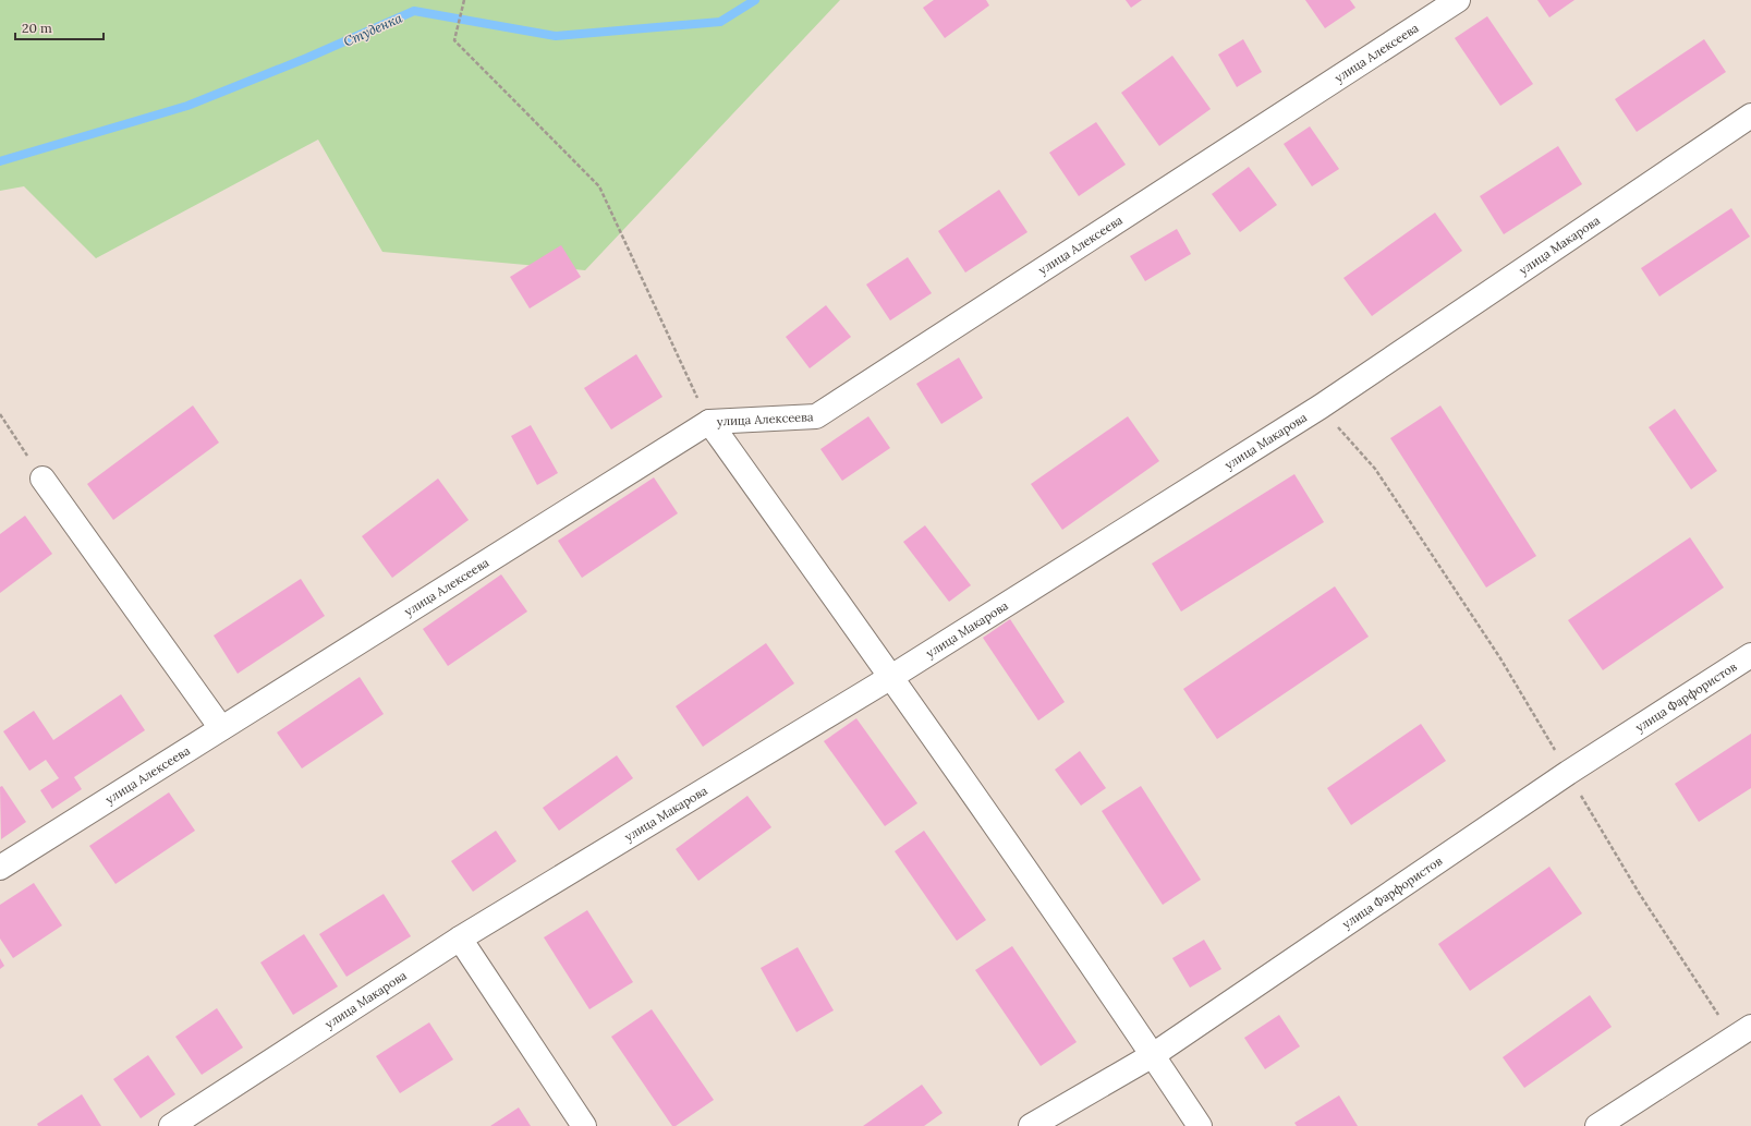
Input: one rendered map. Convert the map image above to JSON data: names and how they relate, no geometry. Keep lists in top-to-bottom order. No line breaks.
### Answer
{"streets":{"street":["улица Алексеева","улица Макарова","улица Фарфористов"]},"water":["Студенка"],"scale_bar":"20 m"}
